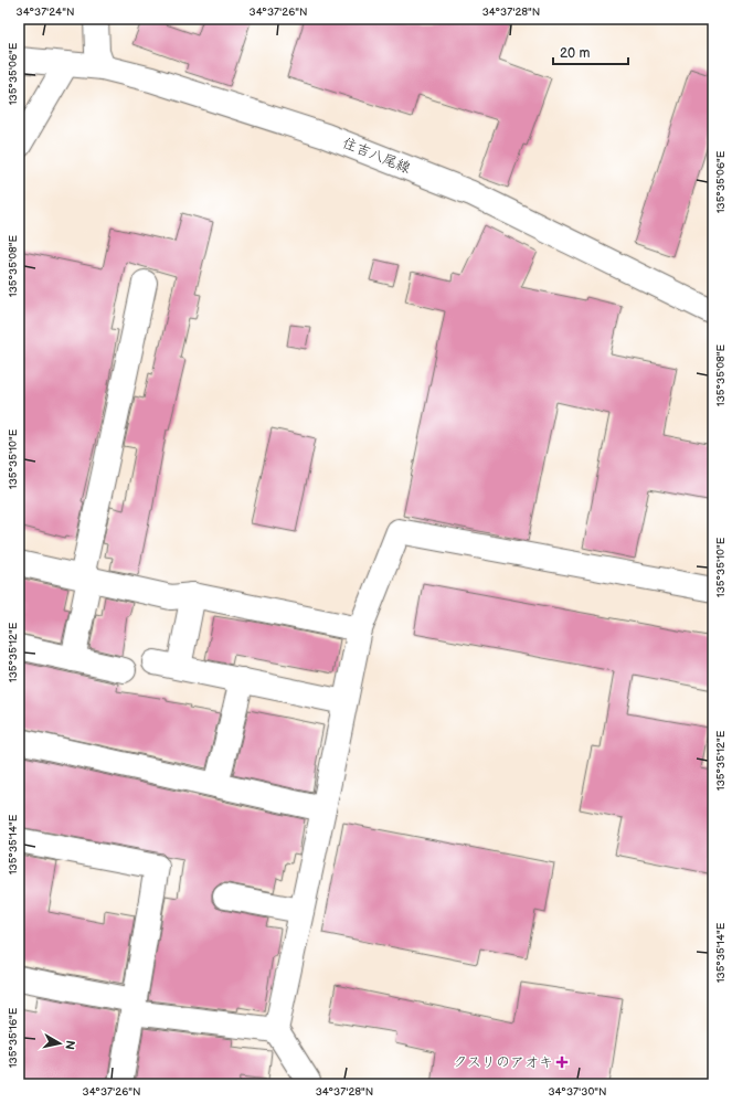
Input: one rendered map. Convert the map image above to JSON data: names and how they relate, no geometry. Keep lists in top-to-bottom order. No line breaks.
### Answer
{"streets":{"street":["住吉八尾線"]},"places":{"health":["クスリのアオキ"]},"scale_bar":"20 m","north":"right","coordinates":["34°37'24\"N","34°37'26\"N","34°37'28\"N","135°35'06\"E","135°35'08\"E","135°35'10\"E","135°35'12\"E","135°35'14\"E","135°35'16\"E","34°37'30\"N"]}
